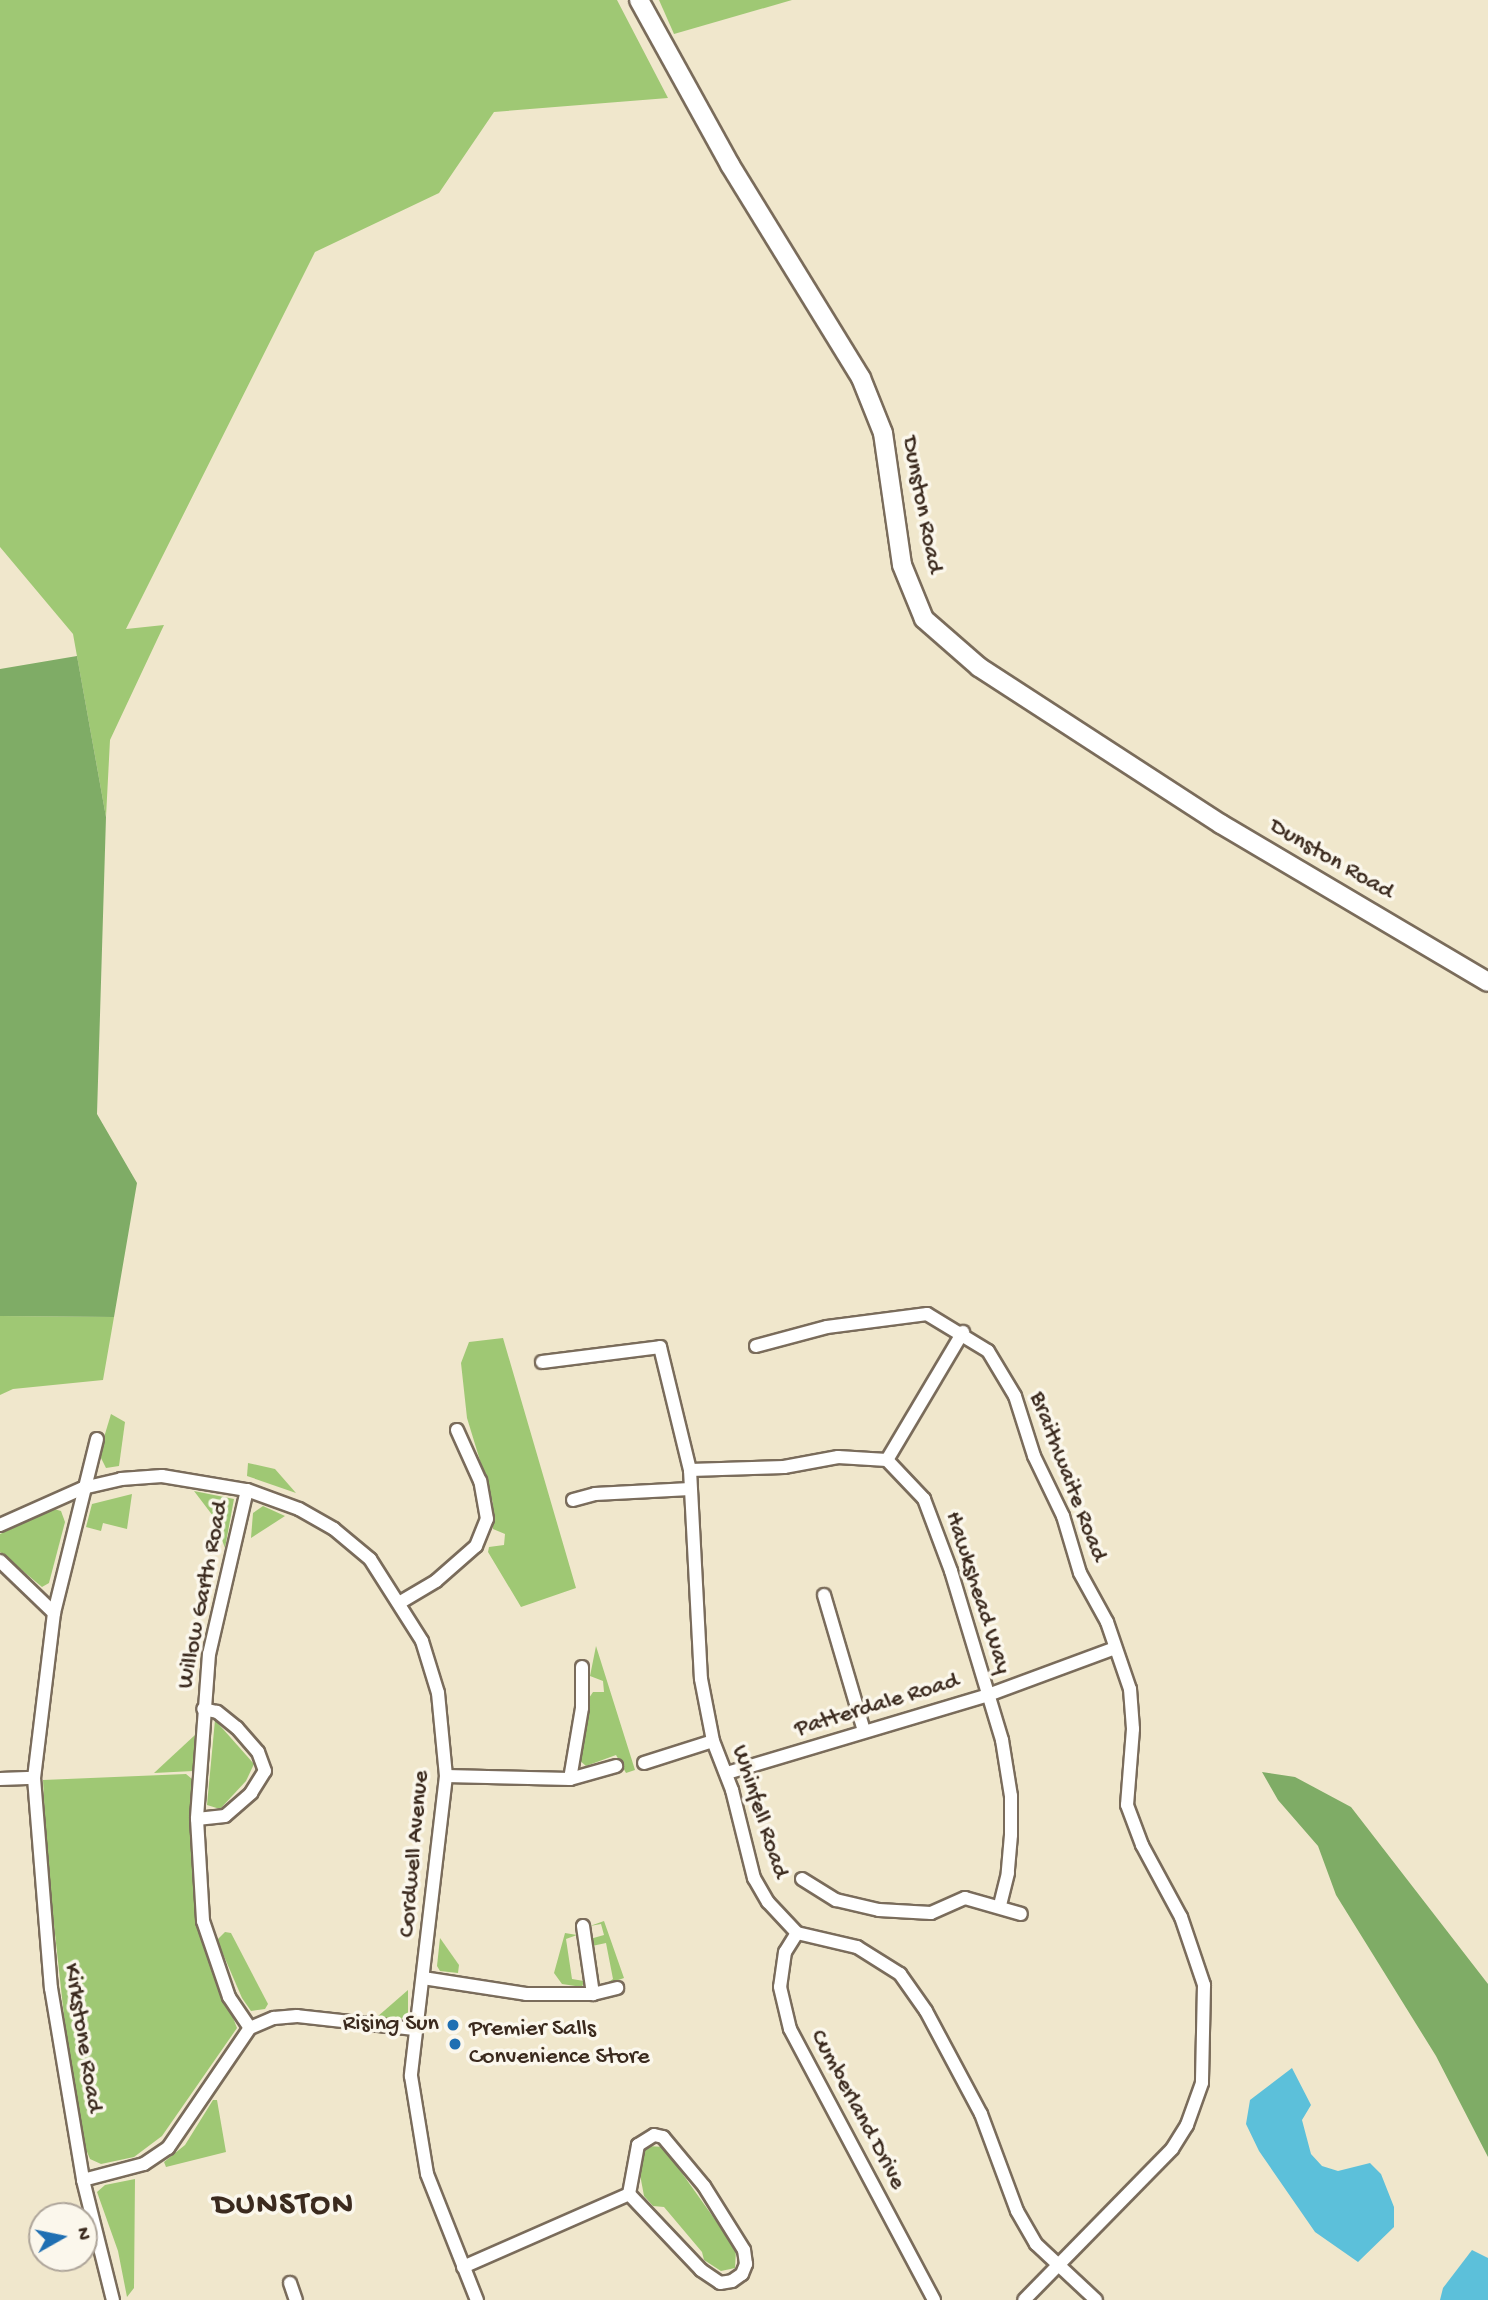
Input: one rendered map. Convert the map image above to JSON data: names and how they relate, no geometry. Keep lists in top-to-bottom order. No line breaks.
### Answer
{"streets":{"main road":["Dunston Road"],"street":["Braithwaite Road","Hawkshead Way","Willow Garth Road","Patterdale Road","Whinfell Road","Cordwell Avenue","Kirkstone Road","Cumberland Drive"]},"crossings":[["Braithwaite Road","Patterdale Road"],["Hawkshead Way","Patterdale Road"],["Willow Garth Road","Cordwell Avenue"],["Patterdale Road","Whinfell Road"],["Whinfell Road","Cumberland Drive"],["Cordwell Avenue","Kirkstone Road"]],"districts":["DUNSTON"],"places":["Rising Sun","Premier Salls Convenience Store"],"north":"right"}
